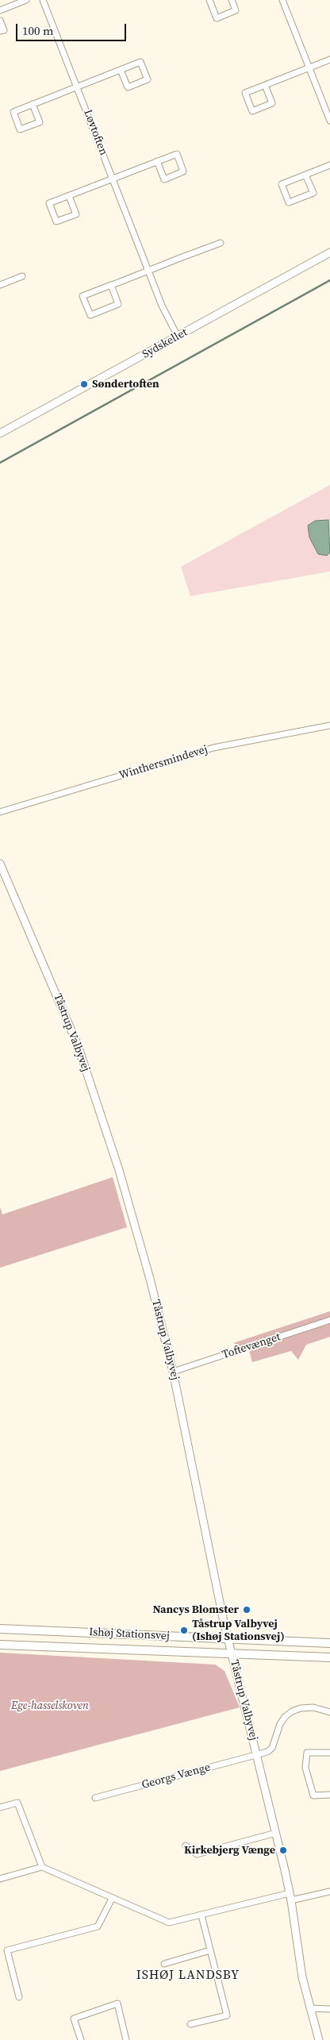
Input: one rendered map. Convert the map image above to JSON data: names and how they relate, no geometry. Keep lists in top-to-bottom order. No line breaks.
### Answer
{"streets":{"main road":["Ishøj Stationsvej"],"street":["Løvtoften","Sydskellet","Winthersmindevej","Tåstrup Valbyvej","Toftevænget","Georgs Vænge"]},"crossings":[["Løvtoften","Sydskellet"],["Tåstrup Valbyvej","Toftevænget"],["Tåstrup Valbyvej","Ishøj Stationsvej"],["Tåstrup Valbyvej","Georgs Vænge"]],"districts":["ISHØJ LANDSBY"],"parks":["Ege-hasselskoven"],"places":["Søndertoften","Nancys Blomster","Tåstrup Valbyvej (Ishøj Stationsvej)","Kirkebjerg Vænge"],"scale_bar":"100 m"}
